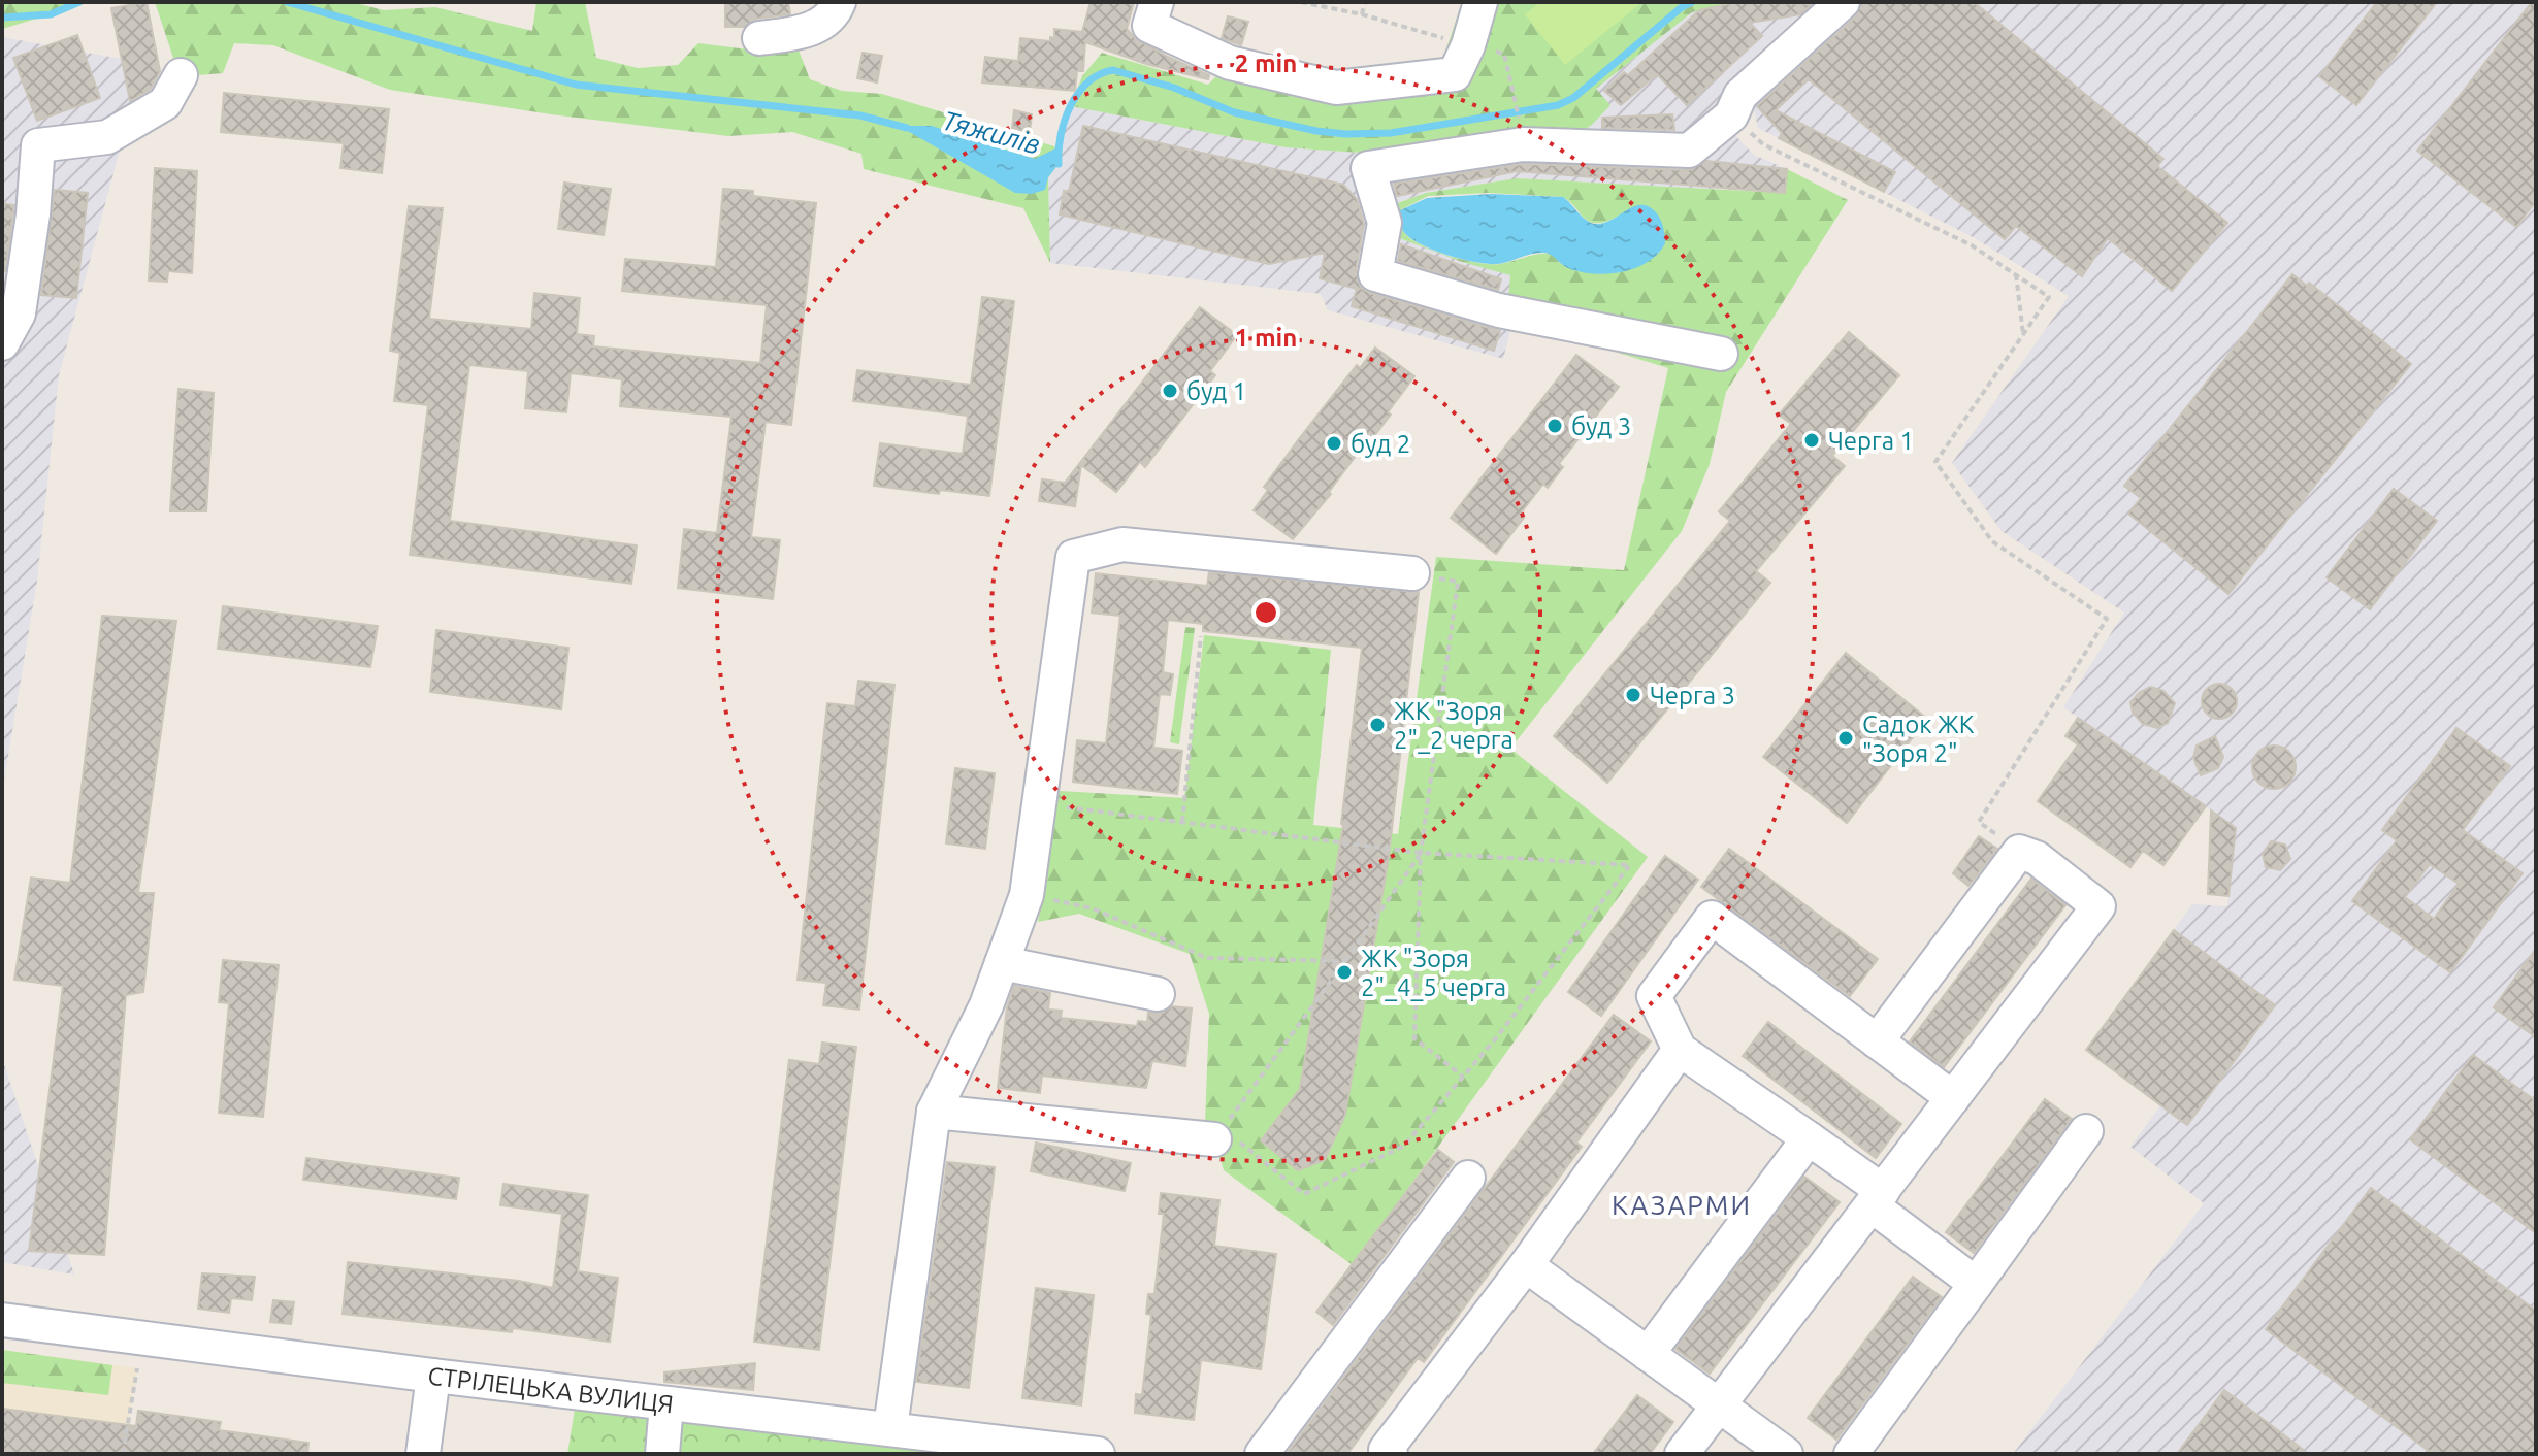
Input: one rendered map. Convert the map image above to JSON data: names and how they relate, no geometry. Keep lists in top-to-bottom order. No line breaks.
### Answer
{"streets":{"street":["СТРІЛЕЦЬКА ВУЛИЦЯ"]},"districts":["КАЗАРМИ"],"water":["Тяжилів"],"places":["буд 1","буд 3","Черга 1","буд 2","Черга 3","ЖК \"Зоря 2\"_2 черга","Садок ЖК \"Зоря 2\"","ЖК \"Зоря 2\"_4_5 черга"],"rings":["2 min","1 min"]}
